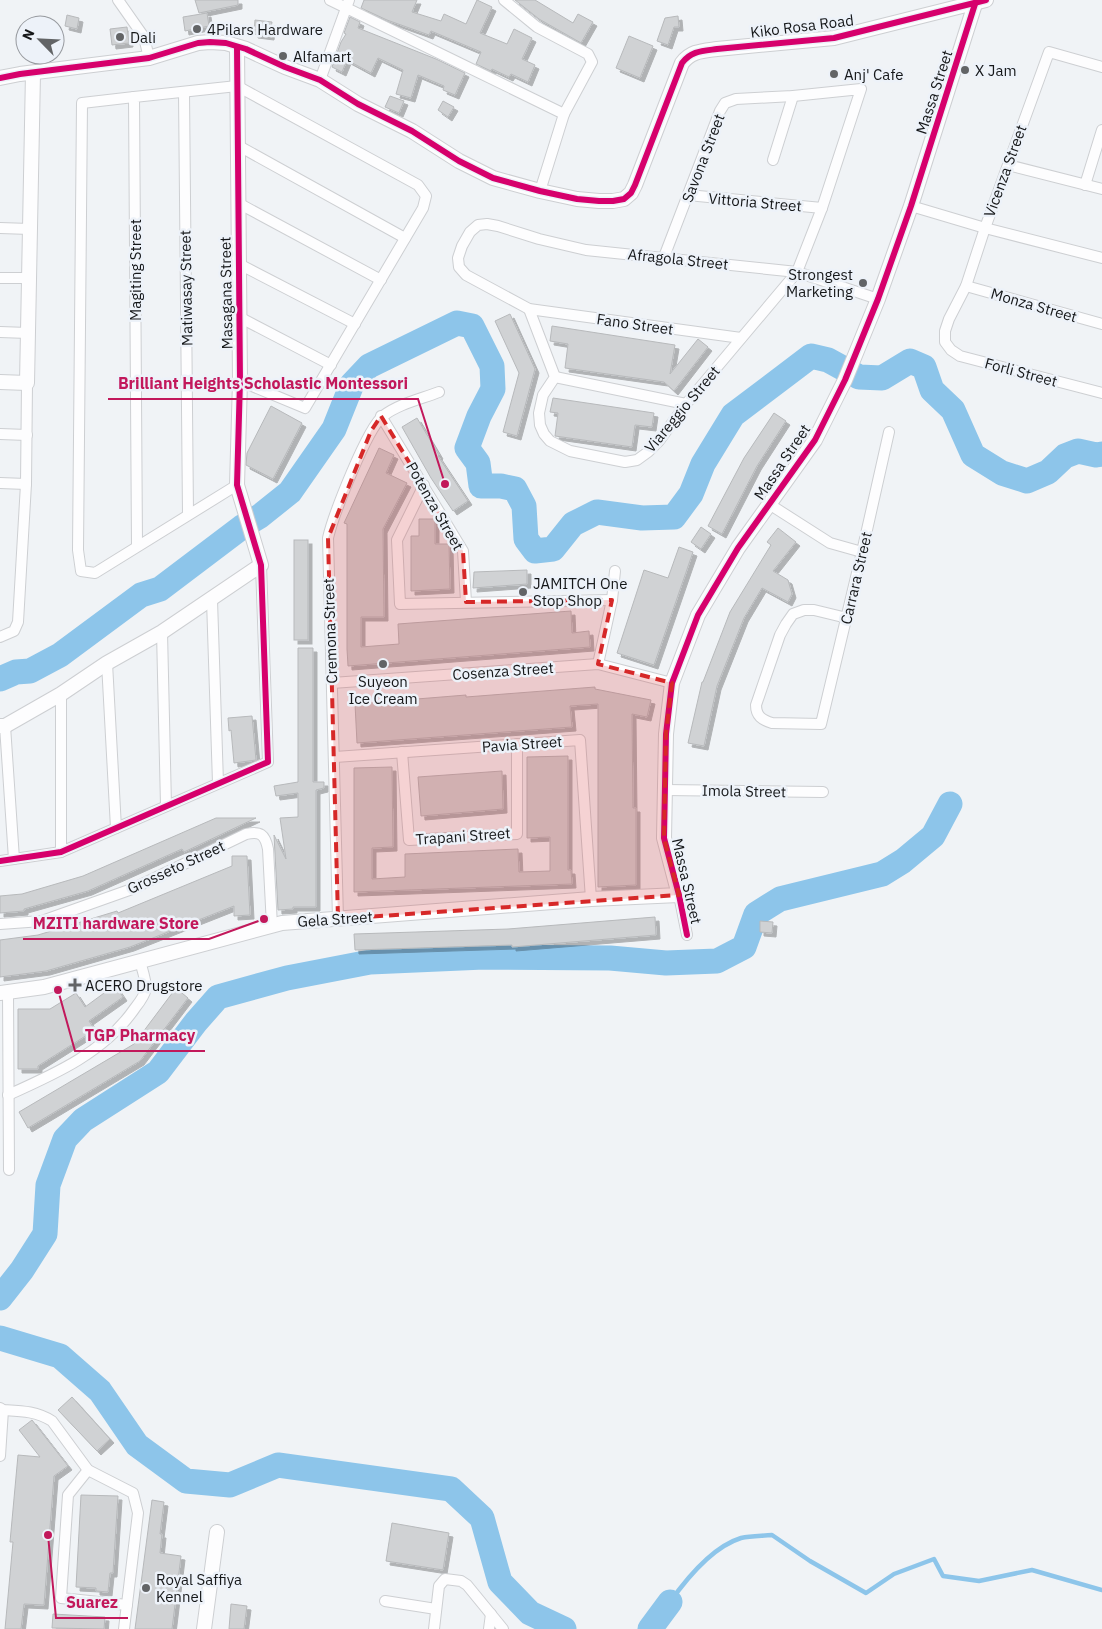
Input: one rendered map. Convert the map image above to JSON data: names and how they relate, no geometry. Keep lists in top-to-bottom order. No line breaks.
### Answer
{"streets":{"street":["Kiko Rosa Road","Massa Street","Savona Street","Vicenza Street","Vittoria Street","Afragola Street","Magiting Street","Matiwasay Street","Masagana Street","Monza Street","Fano Street","Forli Street","Viareggio Street","Potenza Street","Carrara Street","Cremona Street","Cosenza Street","Pavia Street","Imola Street","Trapani Street","Grosseto Street","Gela Street"]},"crossings":[["Kiko Rosa Road","Massa Street"],["Massa Street","Afragola Street"],["Massa Street","Cosenza Street"],["Massa Street","Imola Street"],["Massa Street","Gela Street"],["Savona Street","Vittoria Street"],["Savona Street","Afragola Street"],["Savona Street","Viareggio Street"],["Vicenza Street","Monza Street"],["Vicenza Street","Forli Street"],["Vittoria Street","Viareggio Street"],["Afragola Street","Fano Street"],["Afragola Street","Viareggio Street"],["Fano Street","Viareggio Street"],["Potenza Street","Cremona Street"],["Cremona Street","Cosenza Street"],["Cremona Street","Pavia Street"],["Cremona Street","Gela Street"],["Pavia Street","Trapani Street"],["Pavia Street","Gela Street"],["Grosseto Street","Gela Street"]],"places":{"other":["4Pilars Hardware","Dali","Alfamart","X Jam","Anj' Cafe","Strongest Marketing","Brilliant Heights Scholastic Montessori","JAMITCH One Stop Shop","Suyeon Ice Cream","MZITI hardware Store","TGP Pharmacy","Suarez","Royal Saffiya Kennel"],"health":["ACERO Drugstore"]},"north":"top left"}
